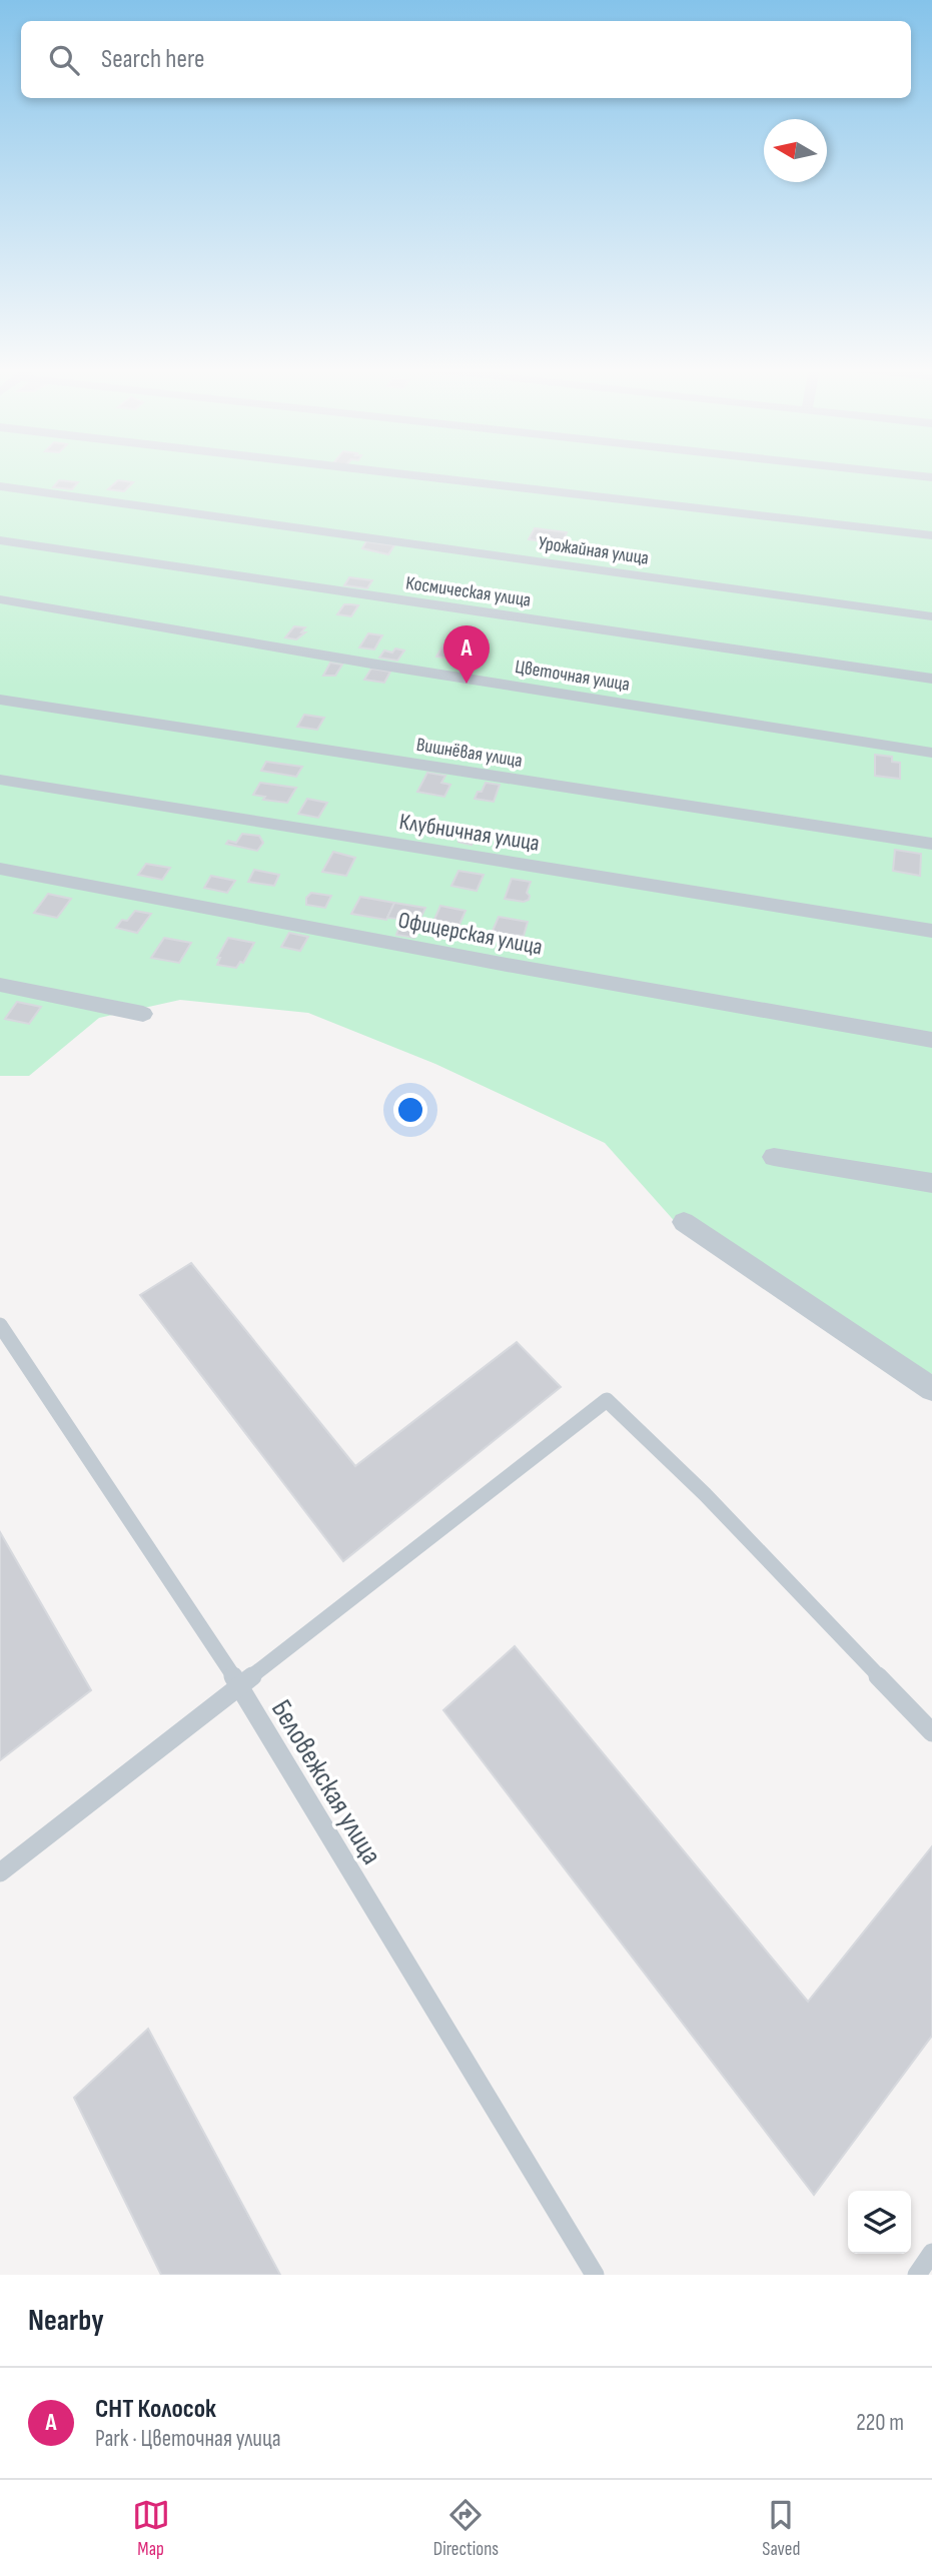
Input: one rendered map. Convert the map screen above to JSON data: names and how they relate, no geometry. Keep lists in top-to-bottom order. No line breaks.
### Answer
{"streets":{"street":["Урожайная улица","Космическая улица","Цветочная улица","Вишнёвая улица","Клубничная улица","Офицерская улица"],"lane":["Беловежская улица"]},"north":"left","page":{"search":"Search here","pins":"A","heading":"Nearby","list":[{"mark":"A","name":"СНТ Колосок","note":"Park · Цветочная улица","value":"220 m"}],"nav":["Map","Directions","Saved"]}}
